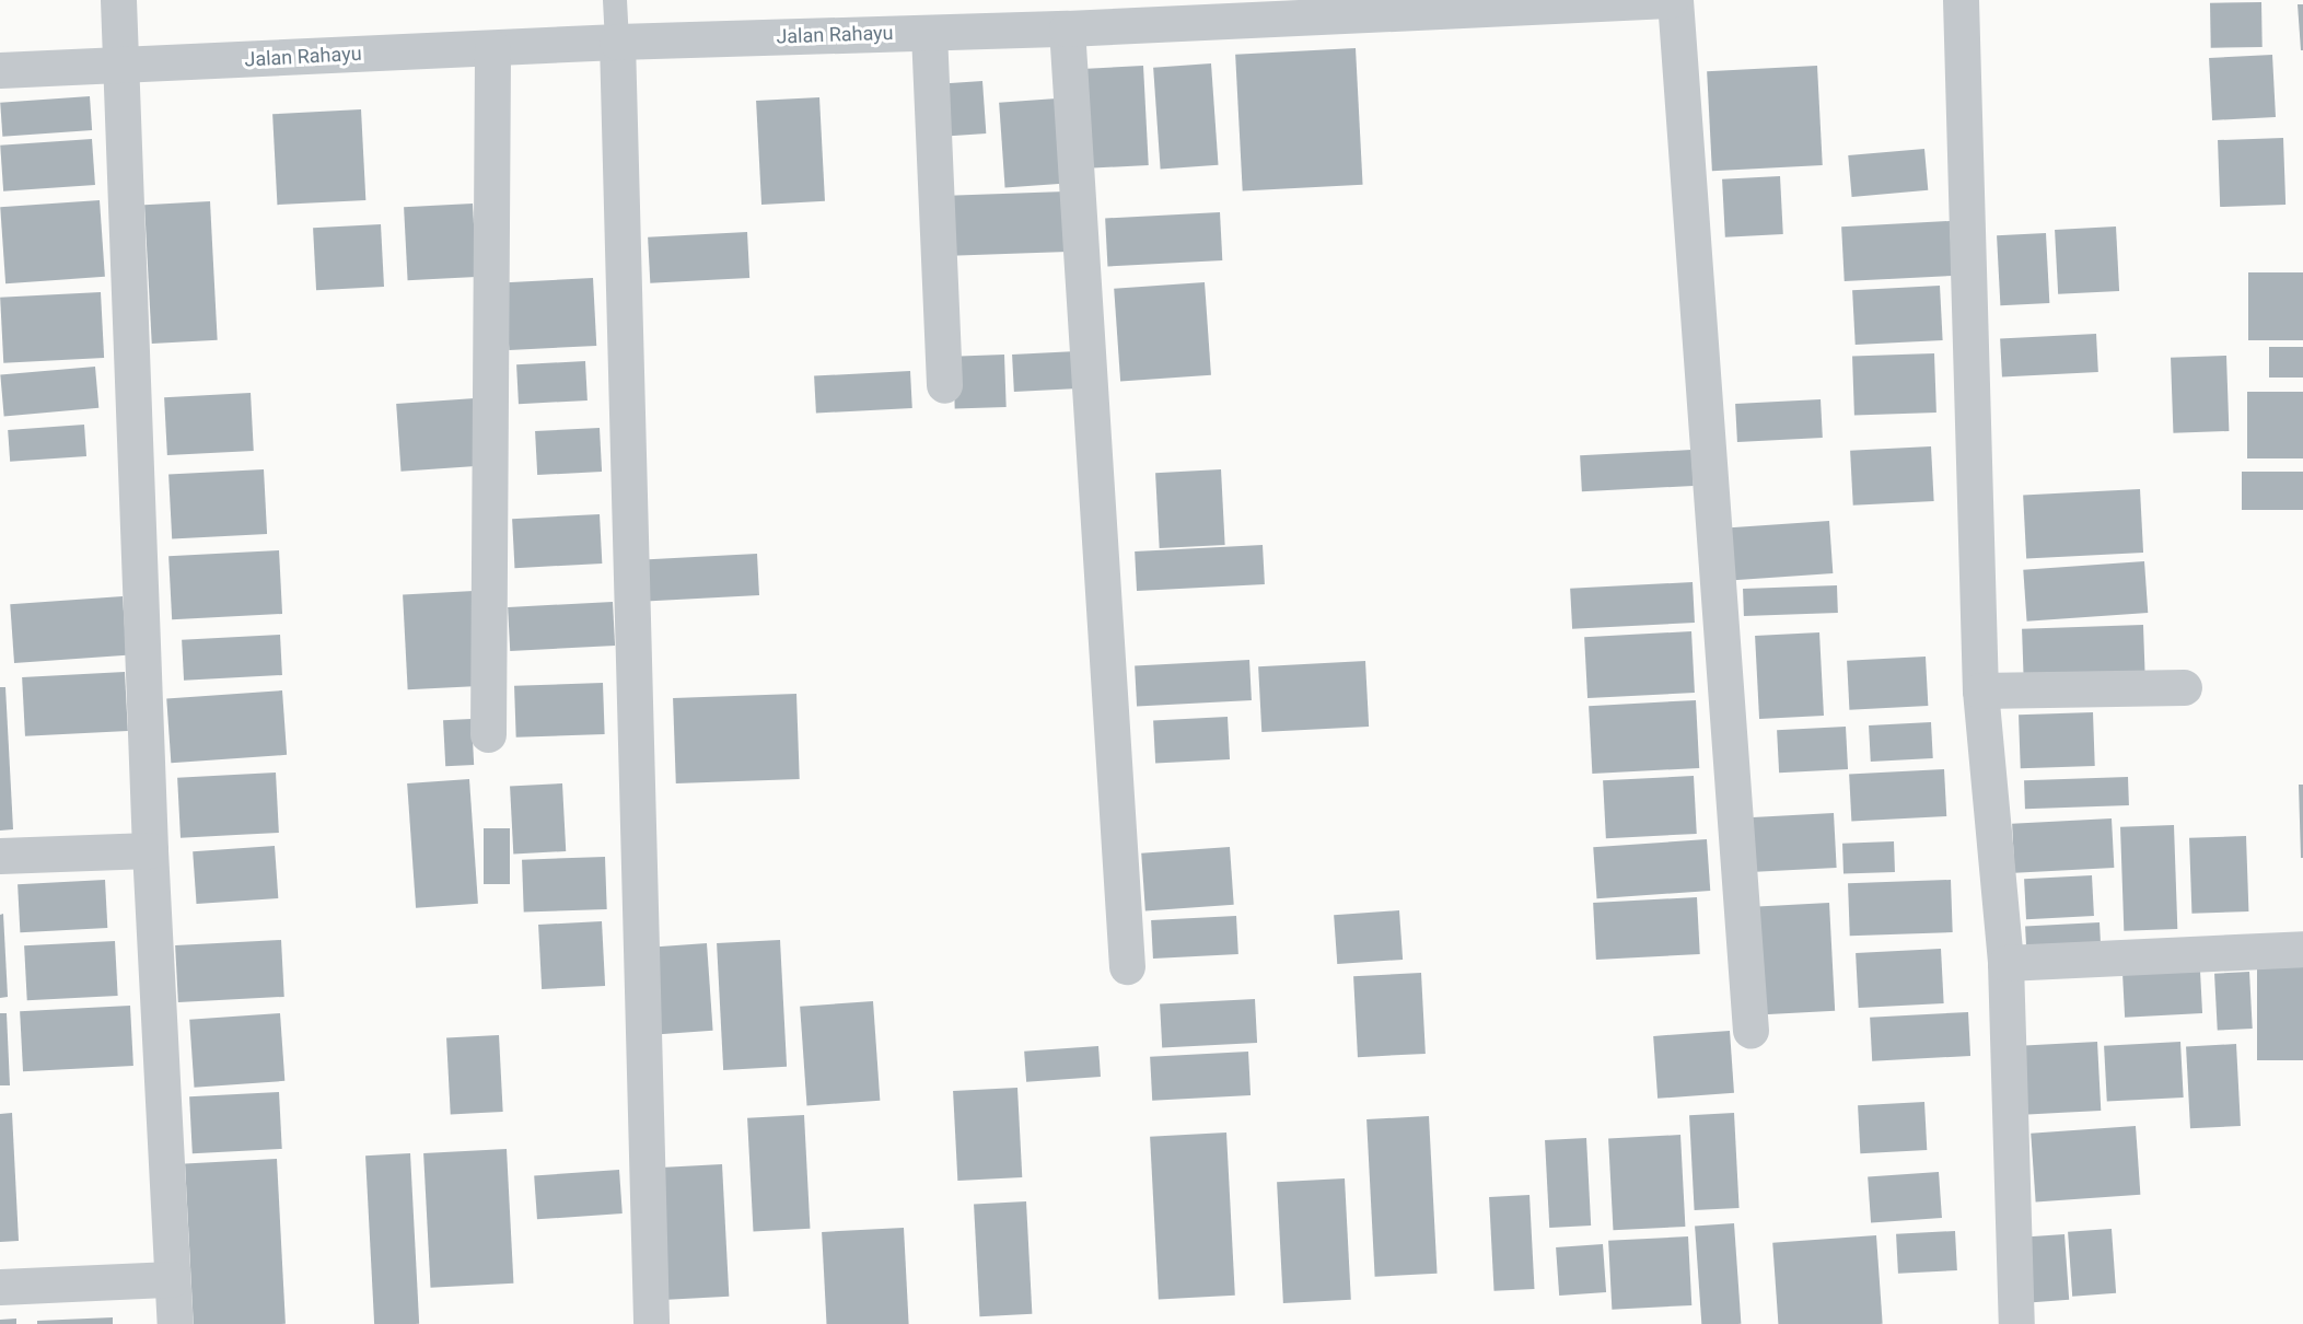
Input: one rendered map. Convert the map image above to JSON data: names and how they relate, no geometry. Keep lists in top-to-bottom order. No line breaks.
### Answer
{"streets":{"street":["Jalan Rahayu"]}}
